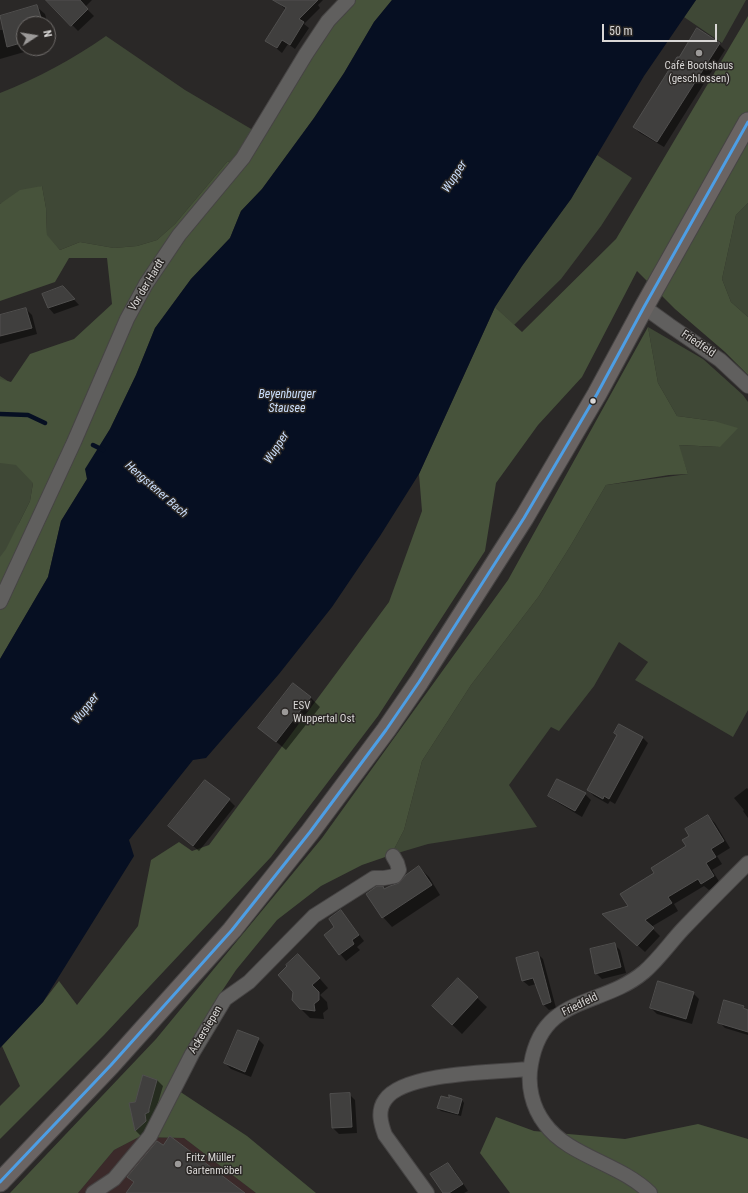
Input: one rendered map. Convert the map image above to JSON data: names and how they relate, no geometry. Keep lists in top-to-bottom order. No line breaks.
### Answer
{"streets":{"street":["Vor der Hardt","Friedfeld","Ackersiepen"]},"water":["Wupper","Beyenburger Stausee","Hengstener Bach"],"places":["Café Bootshaus (geschlossen)","ESV Wuppertal Ost","Fritz Müller Gartenmöbel"],"scale_bar":"50 m","north":"right"}
